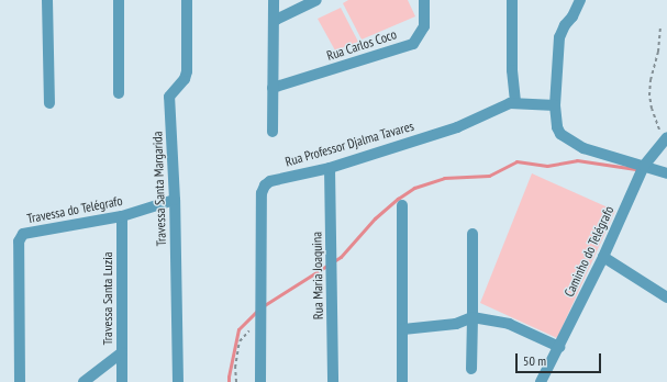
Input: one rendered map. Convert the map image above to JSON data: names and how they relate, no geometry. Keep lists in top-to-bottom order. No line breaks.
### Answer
{"streets":{"street":["Rua Carlos Coco","Rua Professor Djalma Tavares","Travessa Santa Margarida","Travessa do Telégrafo","Caminho do Telégrafo","Rua Maria Joaquina","Travessa Santa Luzia"]},"crossings":[["Rua Professor Djalma Tavares","Rua Maria Joaquina"],["Travessa Santa Margarida","Travessa do Telégrafo"],["Travessa do Telégrafo","Travessa Santa Luzia"]],"scale_bar":"50 m"}
